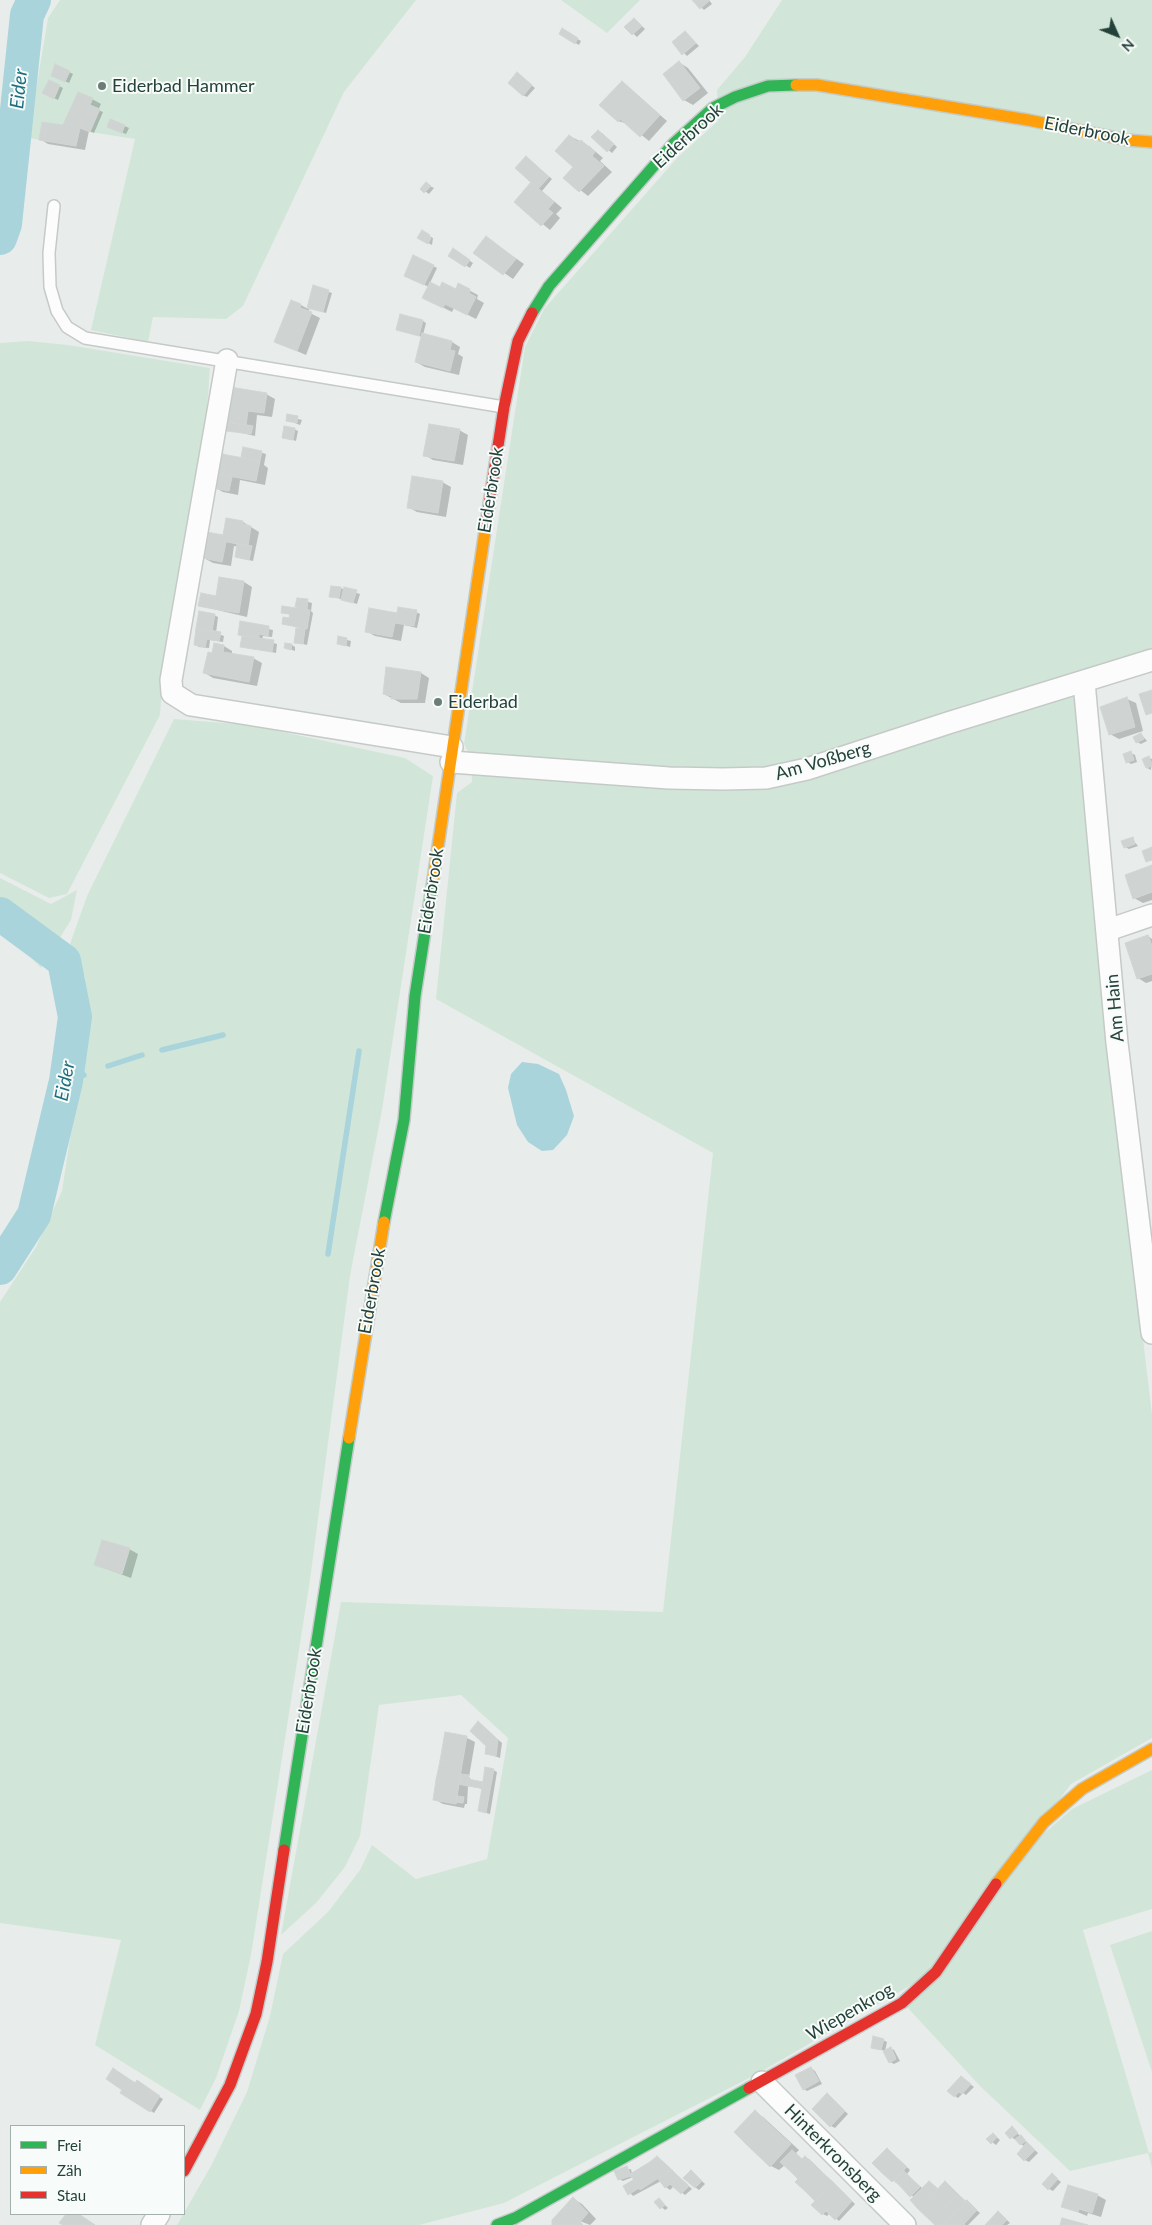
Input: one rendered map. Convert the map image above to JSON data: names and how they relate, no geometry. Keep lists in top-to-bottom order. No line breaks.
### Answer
{"streets":{"street":["Eiderbrook","Am Voßberg","Am Hain","Wiepenkrog","Hinterkronsberg"]},"crossings":[["Eiderbrook","Am Voßberg"],["Am Voßberg","Am Hain"],["Wiepenkrog","Hinterkronsberg"]],"water":["Eider"],"places":["Eiderbad Hammer","Eiderbad"],"legend":["Frei","Zäh","Stau"],"north":"bottom right"}
